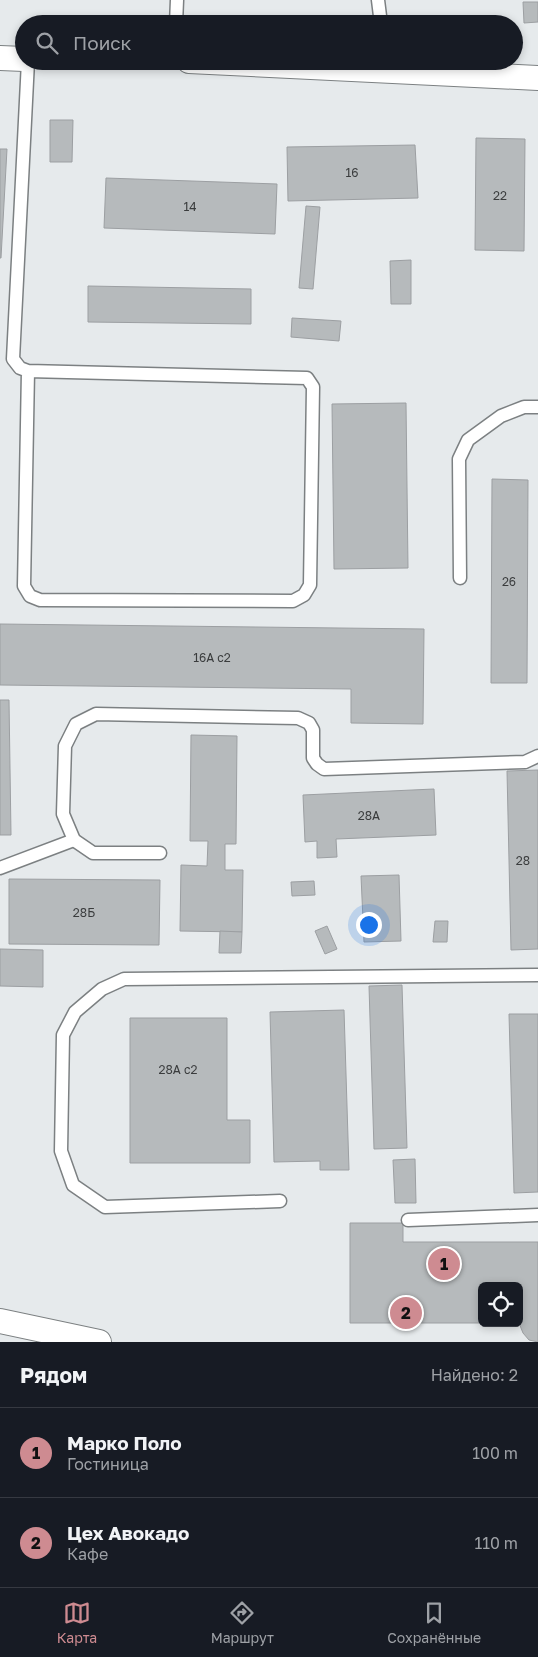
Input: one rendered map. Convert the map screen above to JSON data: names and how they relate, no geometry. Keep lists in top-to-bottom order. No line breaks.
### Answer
{"house_numbers":["16","22","14","26","16А с2","28А","28","28Б","28А с2"],"page":{"search":"Поиск","pins":["1","2"],"heading":["Рядом","Найдено: 2"],"list":[{"mark":"1","name":"Марко Поло","note":"Гостиница","value":"100 m"},{"mark":"2","name":"Цех Авокадо","note":"Кафе","value":"110 m"}],"nav":["Карта","Маршрут","Сохранённые"]}}
